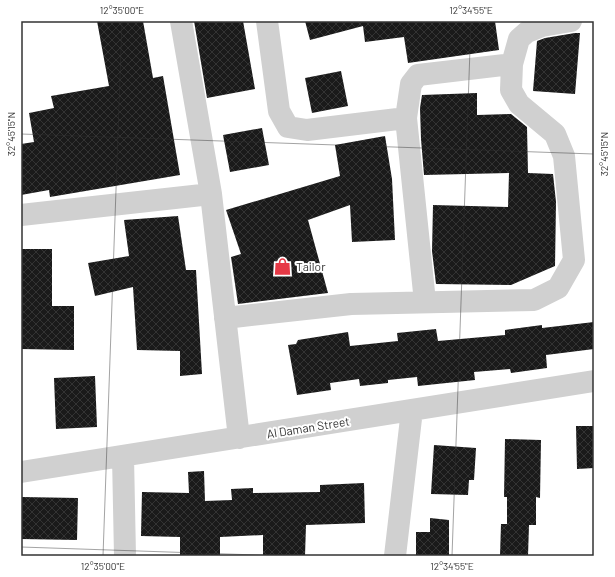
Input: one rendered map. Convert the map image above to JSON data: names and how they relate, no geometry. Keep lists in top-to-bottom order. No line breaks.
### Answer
{"streets":{"street":["Al Daman Street"]},"places":{"shop":["Tailor"]},"coordinates":["12°35'00\"E","12°34'55\"E","32°45'15\"N"]}
